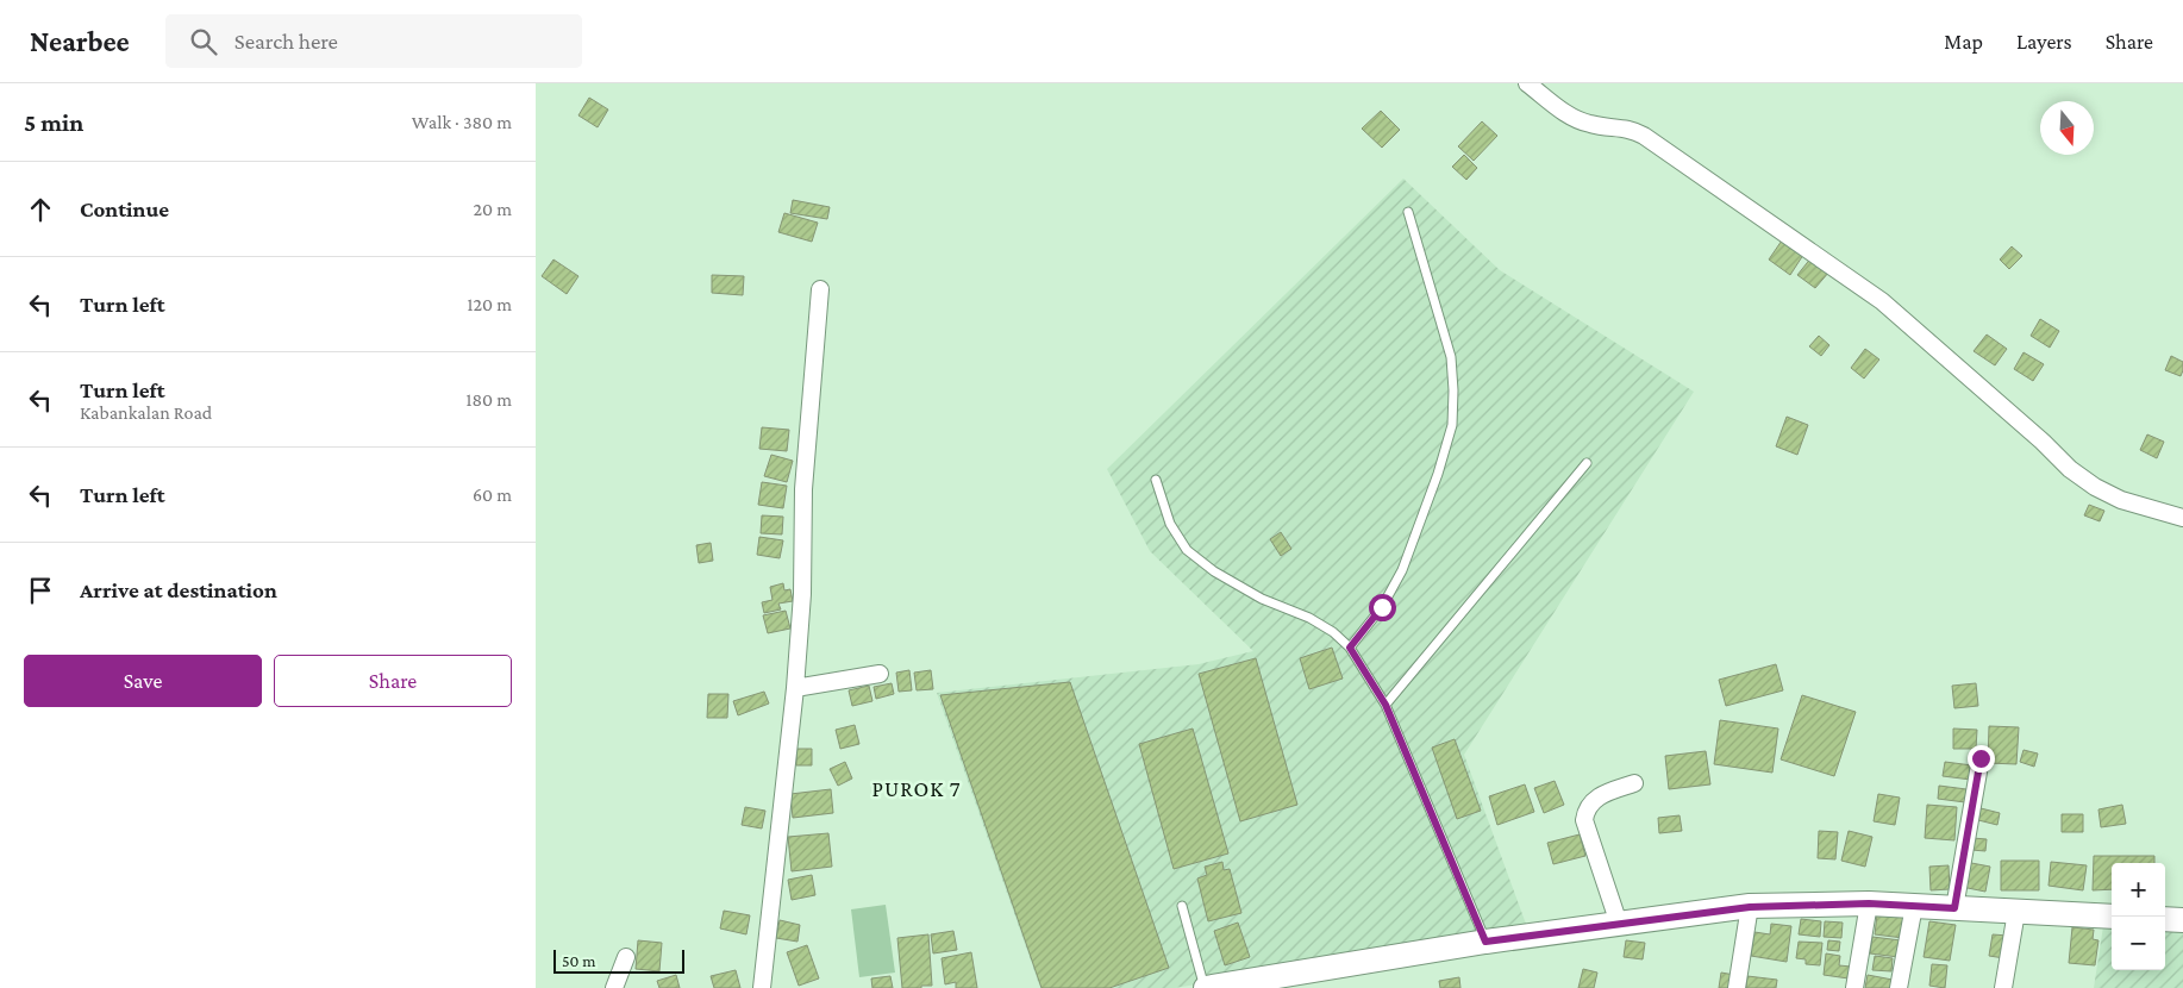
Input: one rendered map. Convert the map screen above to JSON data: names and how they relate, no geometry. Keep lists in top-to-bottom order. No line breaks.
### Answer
{"districts":["PUROK 7"],"scale_bar":"50 m","north":"bottom","page":{"header":"Nearbee","search":"Search here","nav":["Map","Layers","Share"],"heading":["5 min","Walk · 380 m"],"list":[["Continue","20 m"],["Turn left","120 m"],["Turn left","Kabankalan Road","180 m"],["Turn left","60 m"],"Arrive at destination"],"buttons":["Save","Share"],"map_buttons":["+","−"],"scale":"50 m"}}
